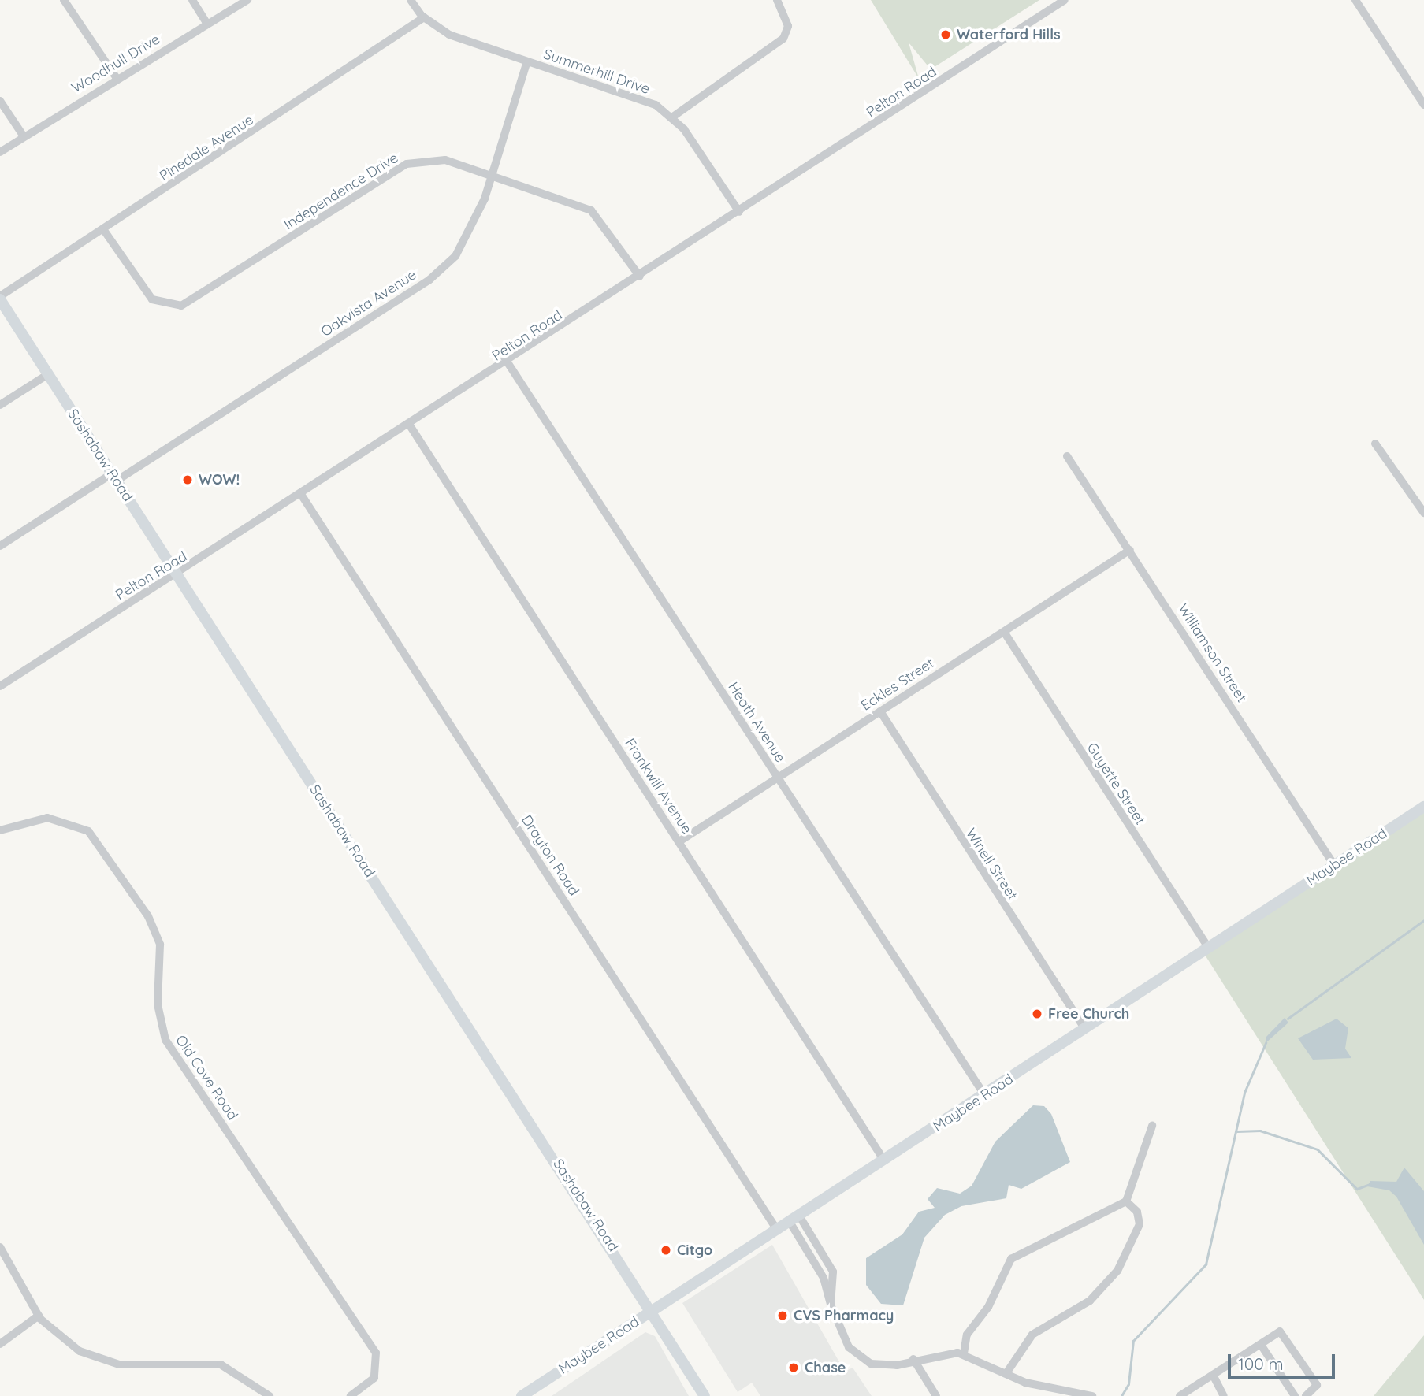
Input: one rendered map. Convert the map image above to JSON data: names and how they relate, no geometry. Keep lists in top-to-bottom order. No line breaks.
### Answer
{"streets":{"main road":["Sashabaw Road","Maybee Road"],"street":["Woodhull Drive","Summerhill Drive","Pelton Road","Pinedale Avenue","Independence Drive","Oakvista Avenue","Williamson Street","Eckles Street","Heath Avenue","Guyette Street","Frankwill Avenue","Drayton Road","Winell Street","Old Cove Road"]},"crossings":[["Summerhill Drive","Pelton Road"],["Summerhill Drive","Pinedale Avenue"],["Summerhill Drive","Oakvista Avenue"],["Pelton Road","Independence Drive"],["Pelton Road","Sashabaw Road"],["Pelton Road","Heath Avenue"],["Pelton Road","Frankwill Avenue"],["Pelton Road","Drayton Road"],["Pinedale Avenue","Independence Drive"],["Pinedale Avenue","Sashabaw Road"],["Independence Drive","Oakvista Avenue"],["Oakvista Avenue","Sashabaw Road"],["Sashabaw Road","Maybee Road"],["Williamson Street","Eckles Street"],["Williamson Street","Maybee Road"],["Eckles Street","Heath Avenue"],["Eckles Street","Guyette Street"],["Eckles Street","Frankwill Avenue"],["Eckles Street","Winell Street"],["Heath Avenue","Maybee Road"],["Guyette Street","Maybee Road"],["Frankwill Avenue","Maybee Road"],["Drayton Road","Maybee Road"],["Maybee Road","Winell Street"]],"places":["Waterford Hills","WOW!","Free Church","Citgo","CVS Pharmacy","Chase"],"scale_bar":"100 m"}
